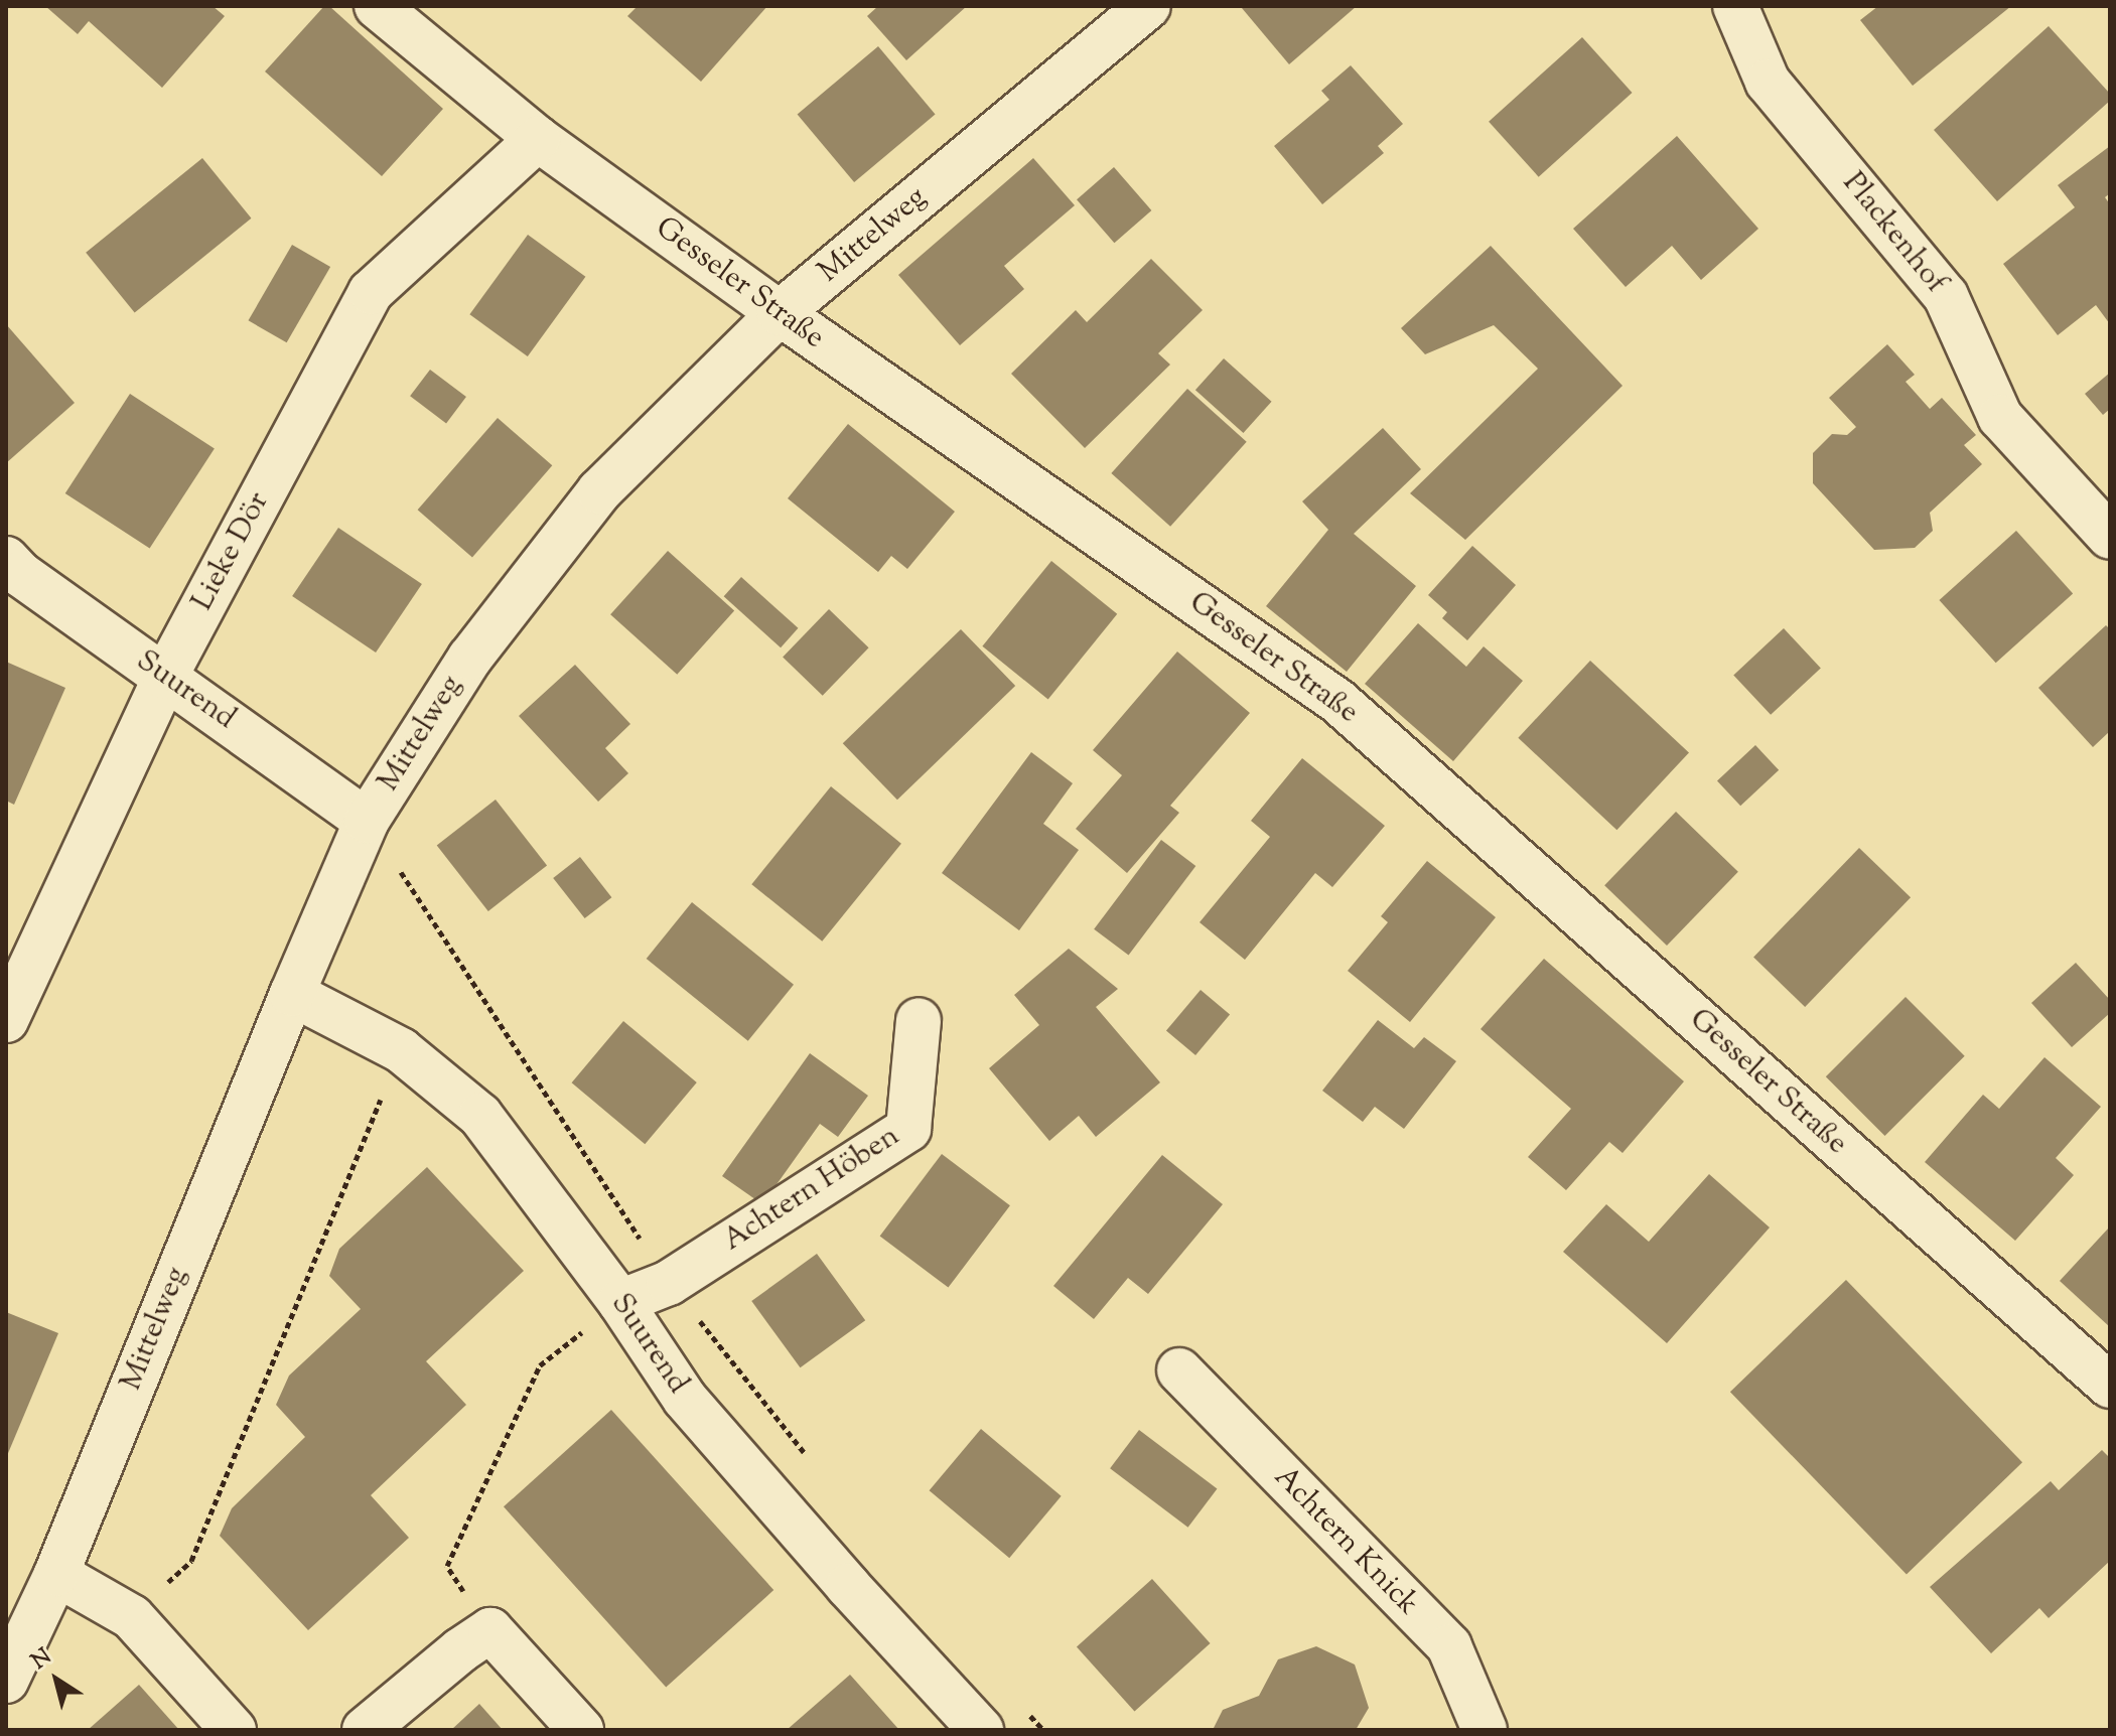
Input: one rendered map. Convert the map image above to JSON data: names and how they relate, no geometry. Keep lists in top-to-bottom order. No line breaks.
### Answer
{"streets":{"street":["Plackenhof","Mittelweg","Gesseler Straße","Lieke Dör","Suurend","Achtern Höben","Achtern Knick"]},"crossings":[["Mittelweg","Gesseler Straße"],["Mittelweg","Suurend"],["Gesseler Straße","Lieke Dör"],["Lieke Dör","Suurend"],["Suurend","Achtern Höben"]],"north":"top left"}
